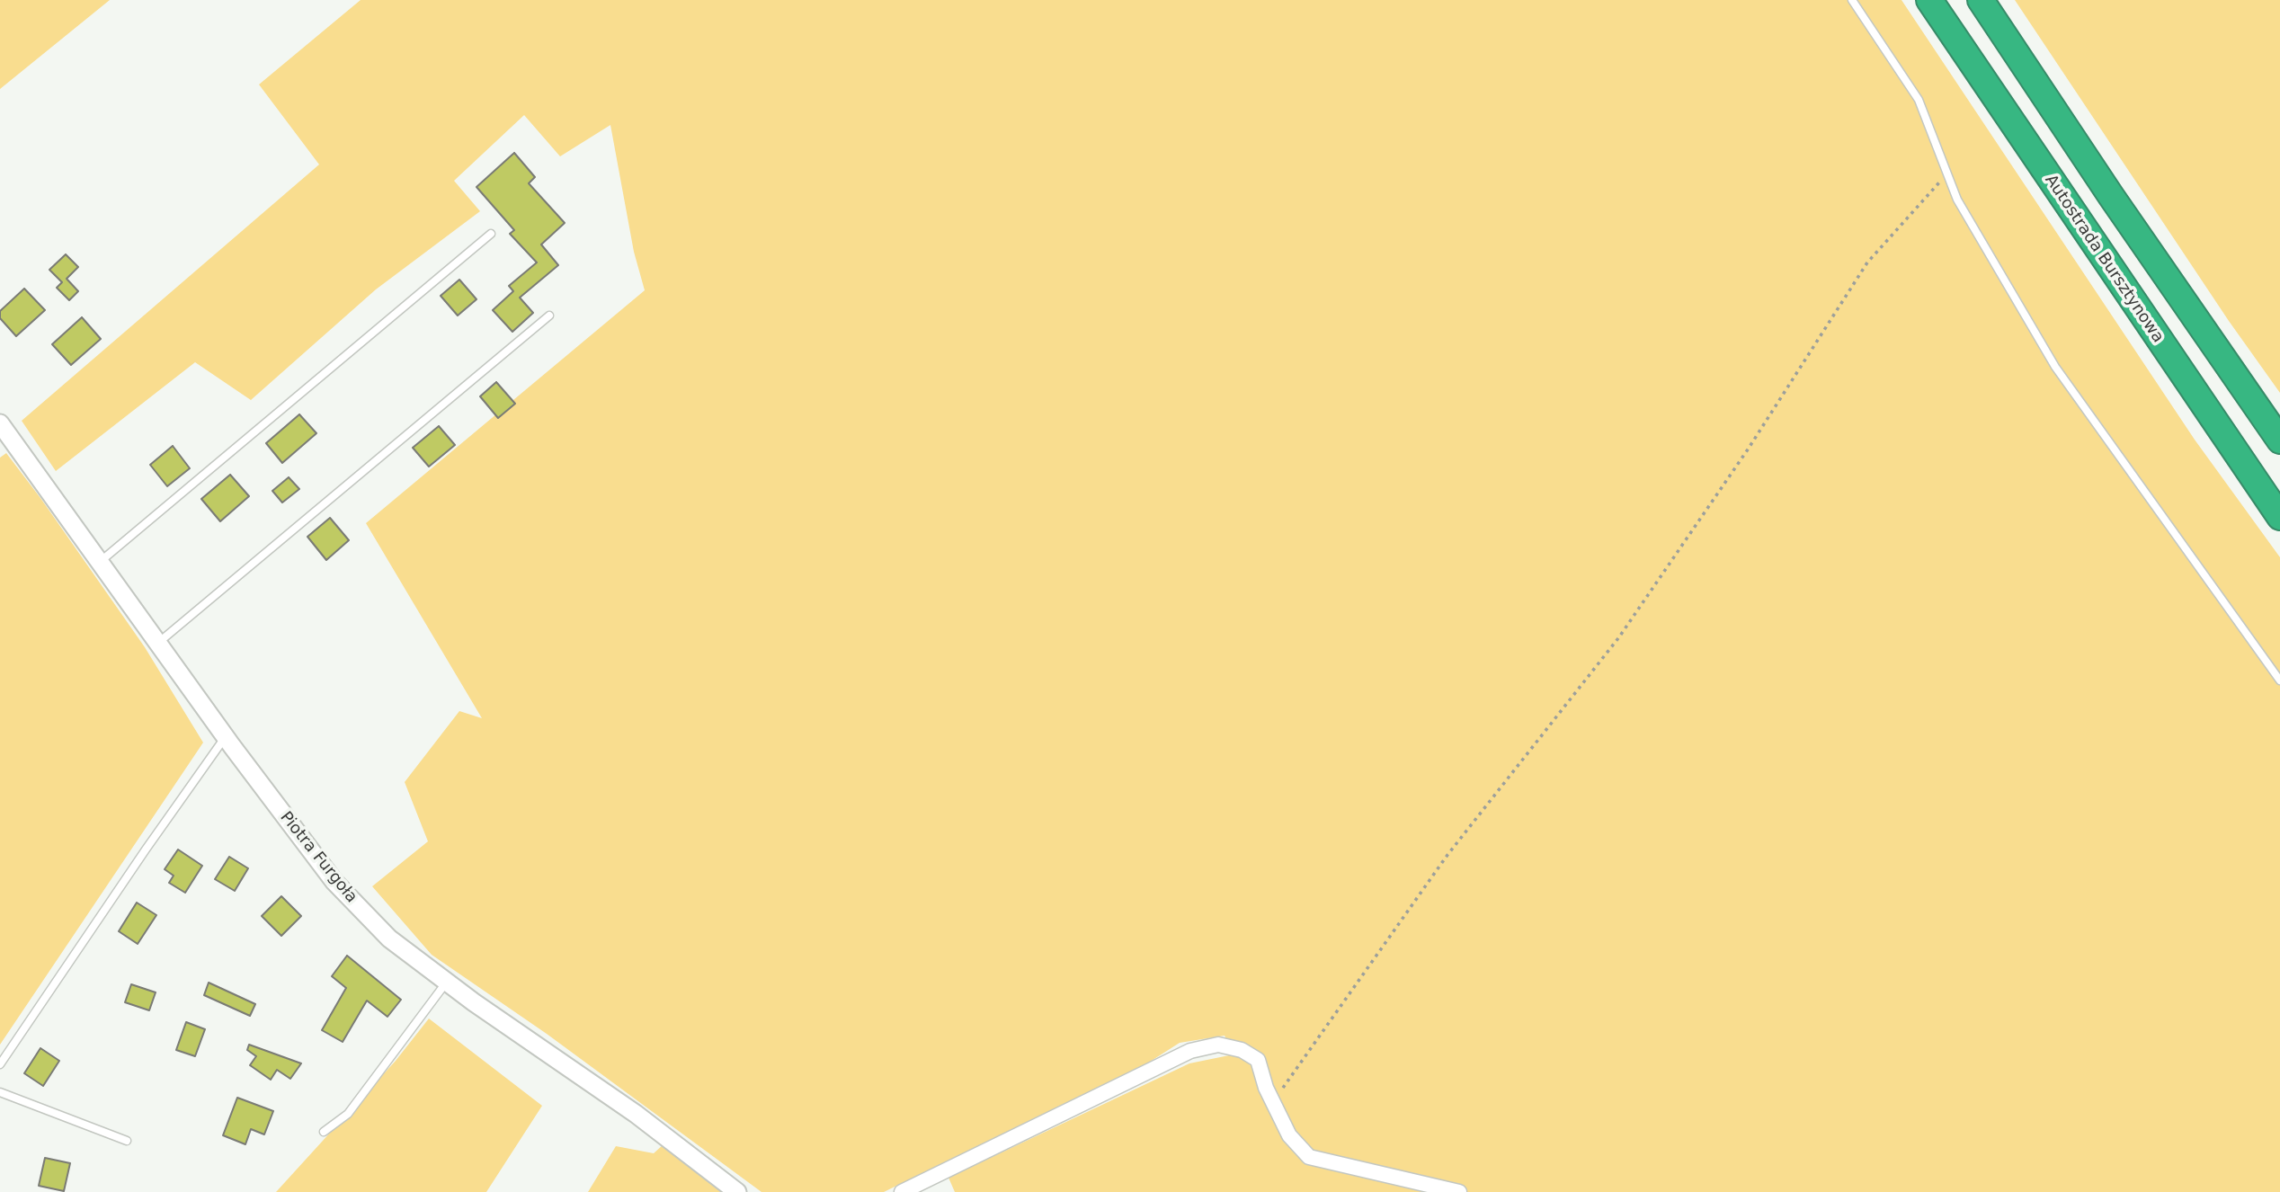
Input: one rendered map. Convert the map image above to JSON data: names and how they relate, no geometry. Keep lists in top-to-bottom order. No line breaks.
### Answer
{"streets":{"highway":["Autostrada Bursztynowa"],"street":["Piotra Furgoła"]}}
